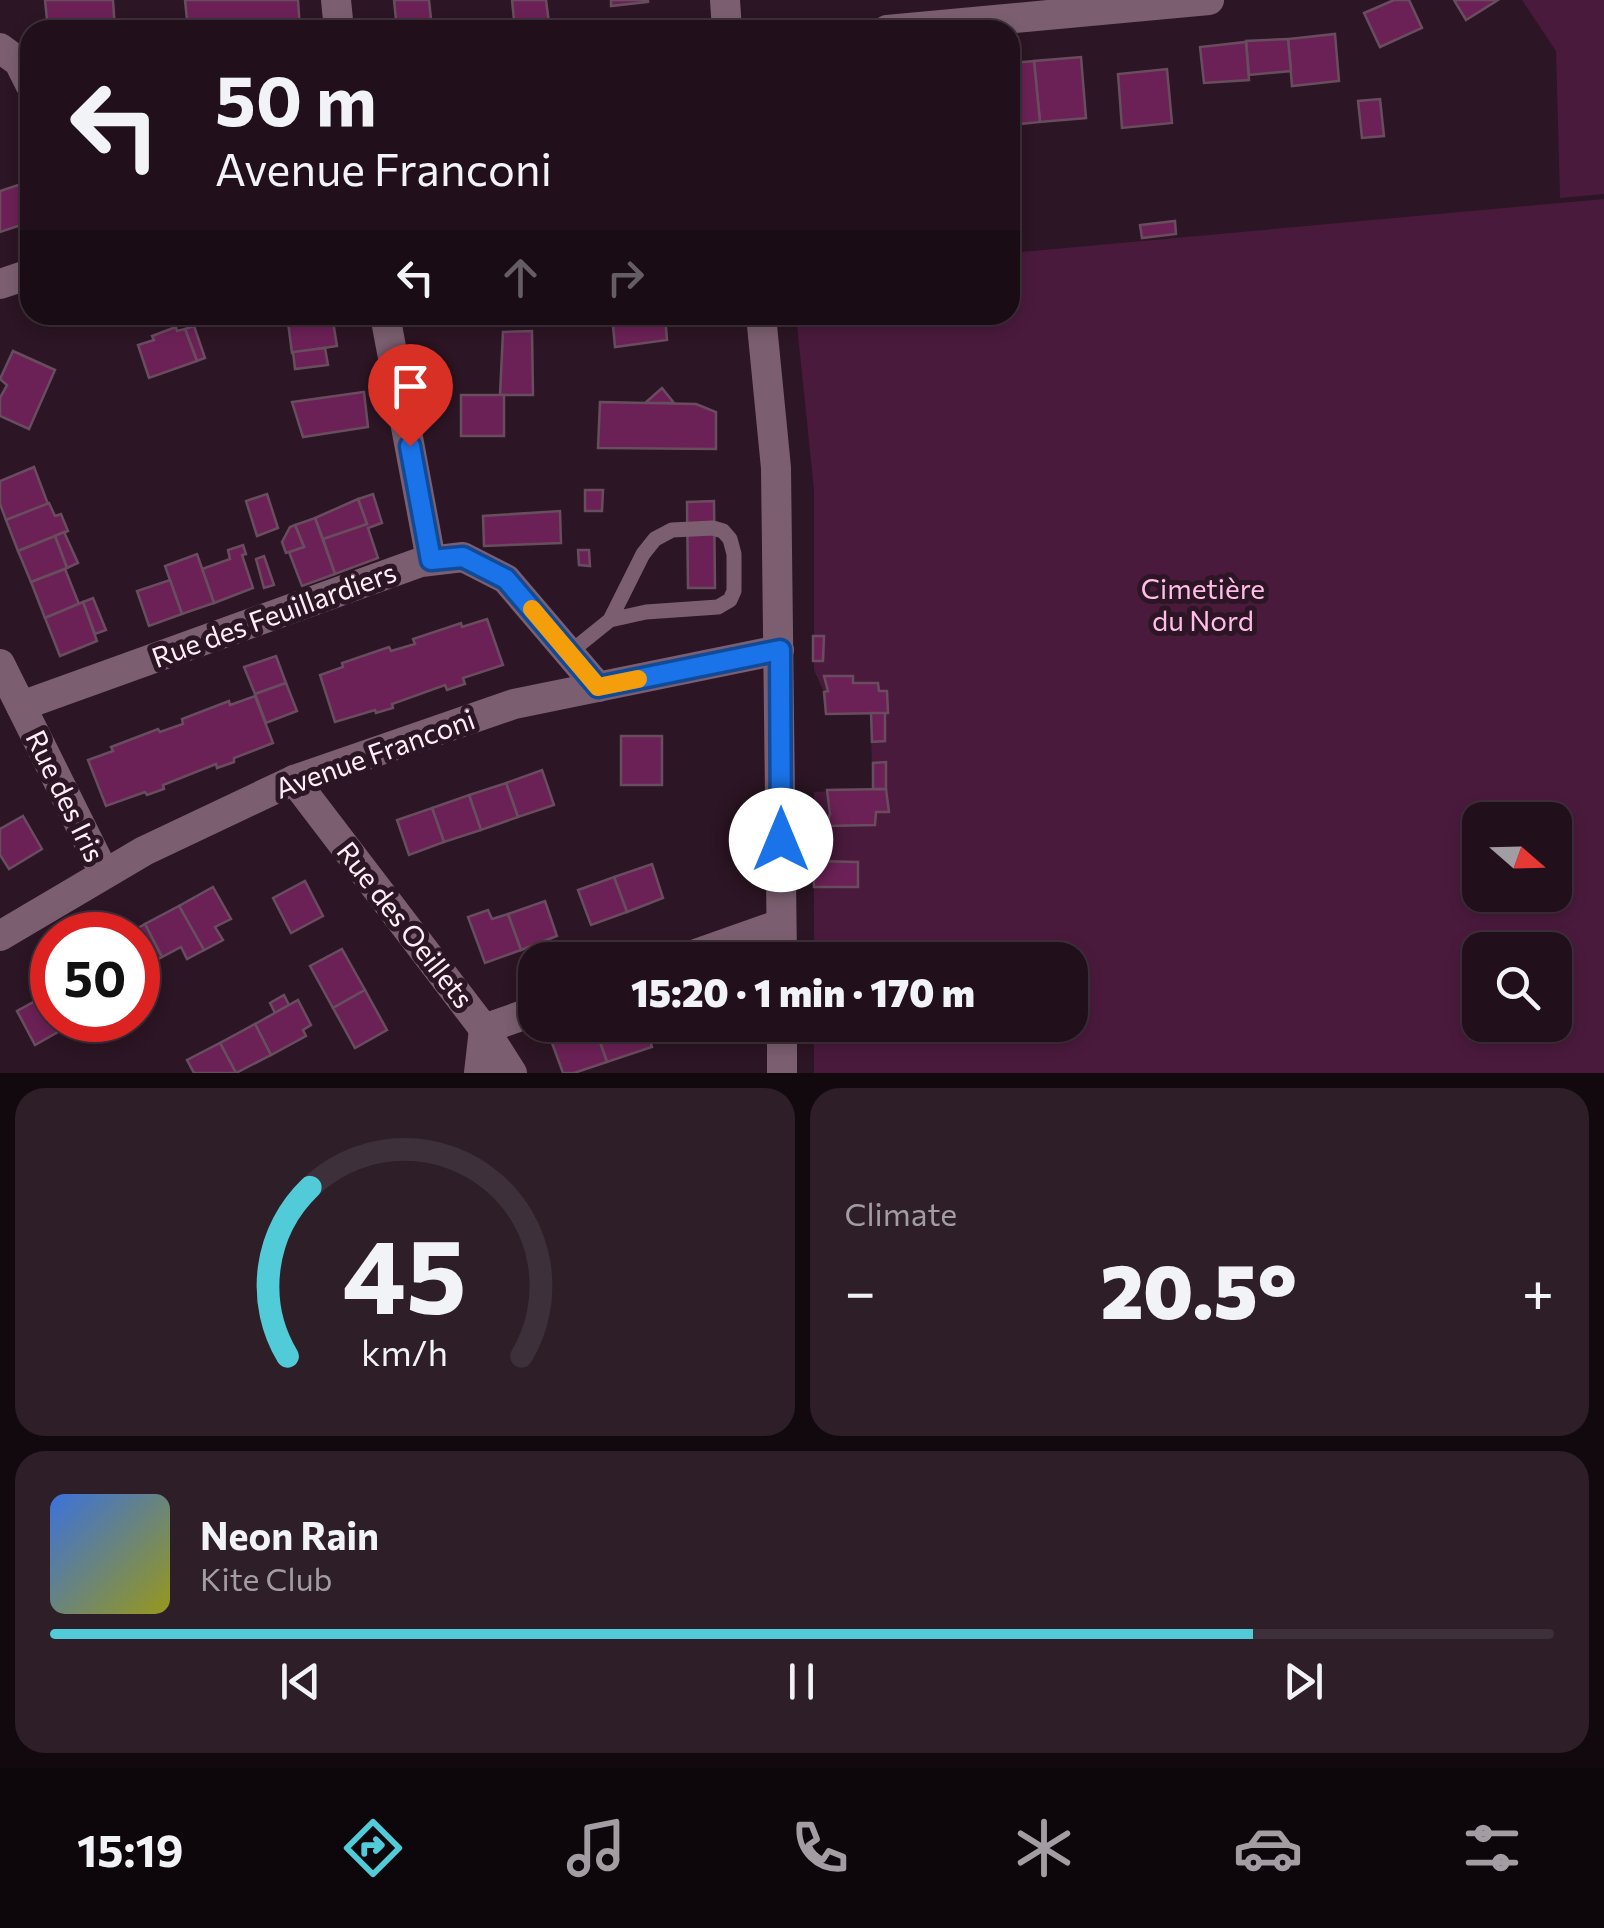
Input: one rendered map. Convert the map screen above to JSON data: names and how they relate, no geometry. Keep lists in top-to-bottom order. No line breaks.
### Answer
{"streets":{"street":["Rue des Feuillardiers","Avenue Franconi","Rue des Iris","Rue des Oeillets"]},"crossings":[["Rue des Feuillardiers","Avenue Franconi"],["Rue des Feuillardiers","Rue des Iris"],["Avenue Franconi","Rue des Iris"],["Avenue Franconi","Rue des Oeillets"]],"parks":["Cimetière du Nord"],"north":"right","page":{"turn":["50 m","Avenue Franconi"],"limit":"50","trip":"15:20 · 1 min · 170 m","tile":"Climate","heat":["−","20.5°","+"],"song":["Neon Rain","Kite Club"],"tabs":"15:19","gauge":["45","km/h"]}}
